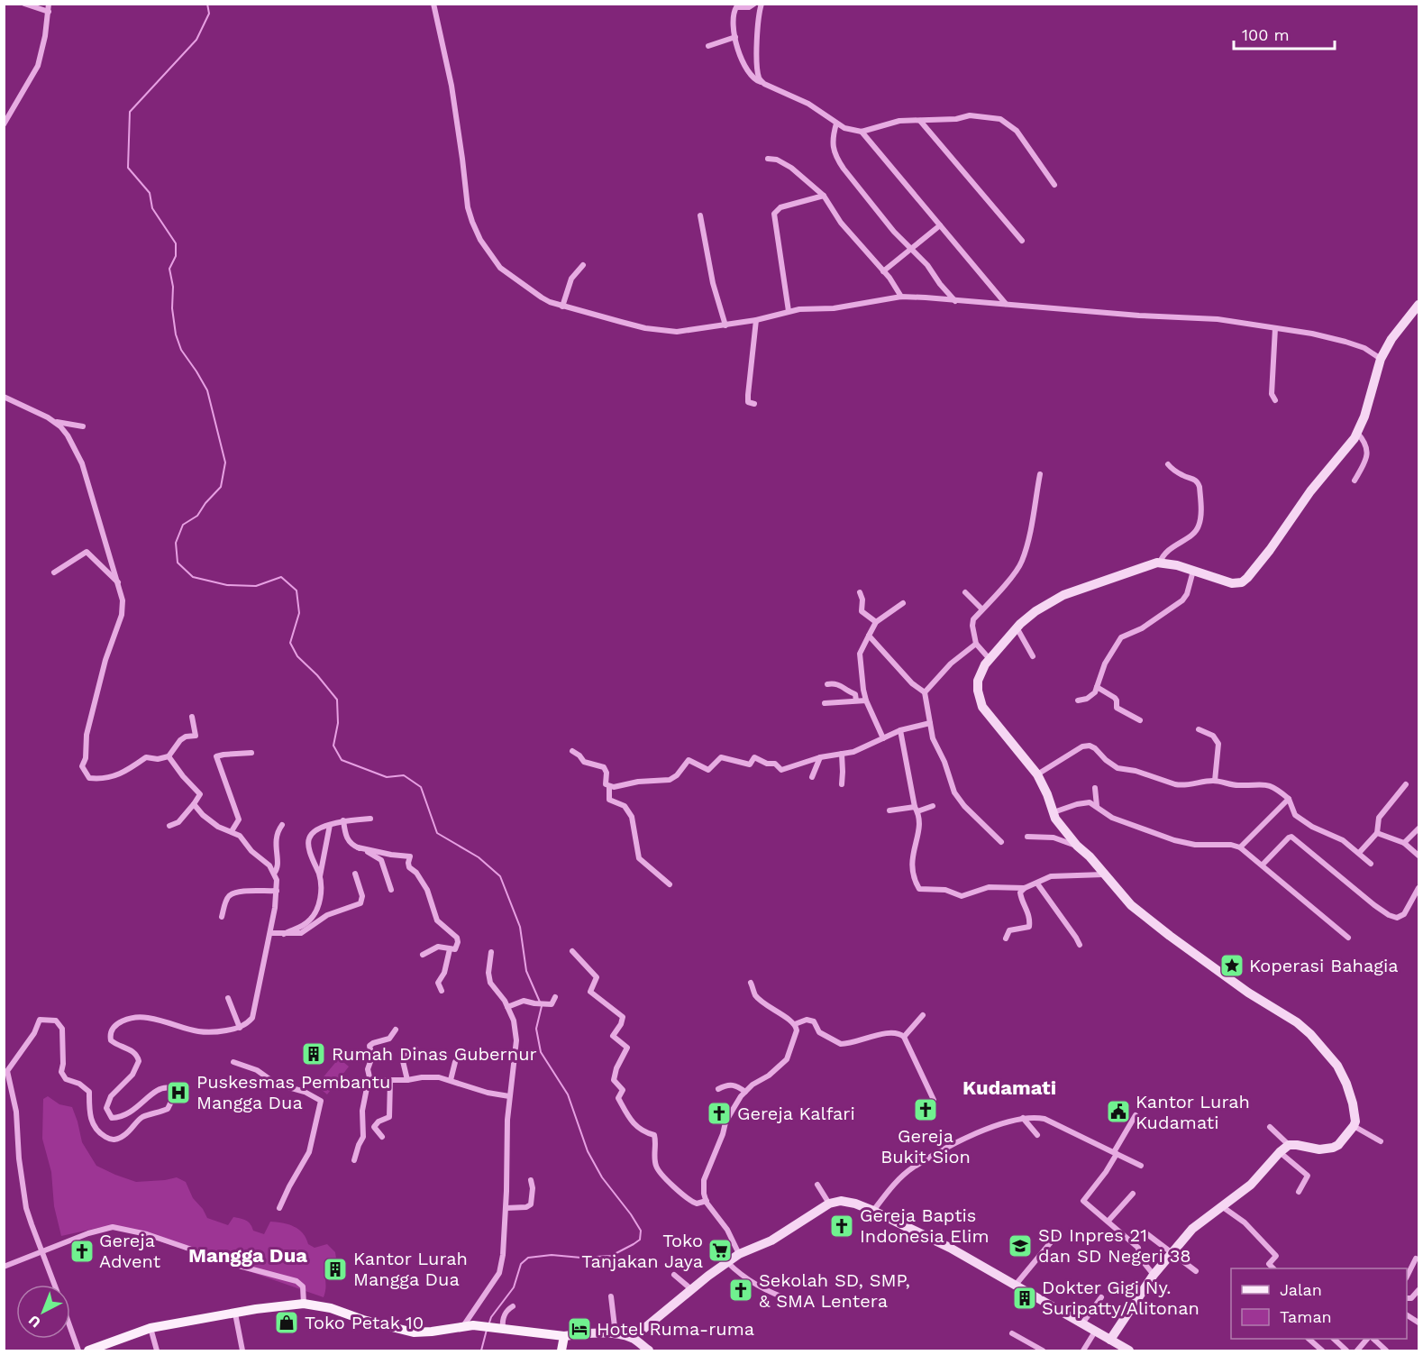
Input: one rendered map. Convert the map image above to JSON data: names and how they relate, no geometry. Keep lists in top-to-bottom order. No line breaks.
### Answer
{"districts":["Kudamati","Mangga Dua"],"places":{"place":["Koperasi Bahagia"],"building":["Rumah Dinas Gubernur","Kantor Lurah Mangga Dua","Dokter Gigi Ny. Suripatty/Alitonan"],"hospital":["Puskesmas Pembantu Mangga Dua"],"church":["Gereja Bukit Sion","Gereja Kalfari","Gereja Baptis Indonesia Elim","Gereja Advent","Sekolah SD, SMP, & SMA Lentera"],"public building":["Kantor Lurah Kudamati"],"school or university":["SD Inpres 21 dan SD Negeri 38"],"supermarket":["Toko Tanjakan Jaya"],"shop":["Toko Petak 10"],"hotel":["Hotel Ruma-ruma"]},"legend":["Jalan","Taman"],"scale_bar":"100 m","north":"bottom left"}
